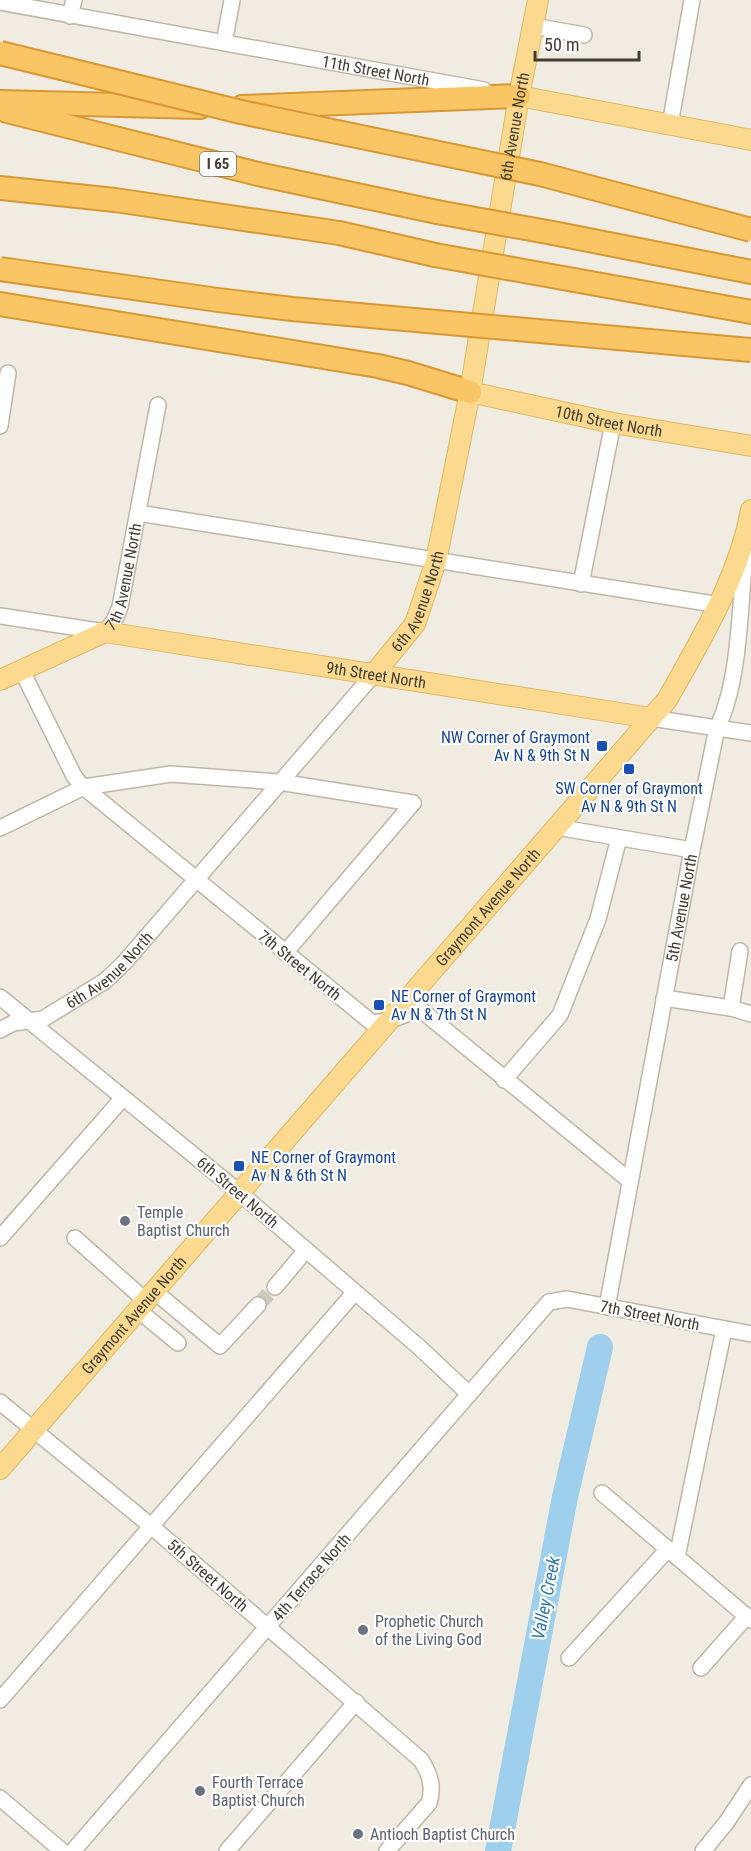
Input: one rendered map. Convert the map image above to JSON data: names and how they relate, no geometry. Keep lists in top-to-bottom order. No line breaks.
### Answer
{"streets":{"highway":["I 65"],"main road":["11th Street North","6th Avenue North","10th Street North","7th Avenue North","9th Street North","Graymont Avenue North","5th Avenue North"],"street":["7th Street North","6th Street North","5th Street North","4th Terrace North"]},"crossings":[["11th Street North","6th Avenue North"],["6th Avenue North","10th Street North"],["6th Avenue North","9th Street North"],["6th Avenue North","7th Street North"],["6th Avenue North","6th Street North"],["7th Avenue North","9th Street North"],["7th Avenue North","7th Street North"],["9th Street North","Graymont Avenue North"],["9th Street North","5th Avenue North"],["Graymont Avenue North","5th Avenue North"],["Graymont Avenue North","7th Street North"],["Graymont Avenue North","6th Street North"],["Graymont Avenue North","5th Street North"],["5th Avenue North","7th Street North"],["7th Street North","4th Terrace North"],["6th Street North","4th Terrace North"],["5th Street North","4th Terrace North"]],"water":["Valley Creek"],"places":{"transit":["NW Corner of Graymont Av N & 9th St N","SW Corner of Graymont Av N & 9th St N","NE Corner of Graymont Av N & 7th St N","NE Corner of Graymont Av N & 6th St N"],"other":["Temple Baptist Church","Prophetic Church of the Living God","Fourth Terrace Baptist Church","Antioch Baptist Church"]},"scale_bar":"50 m"}
